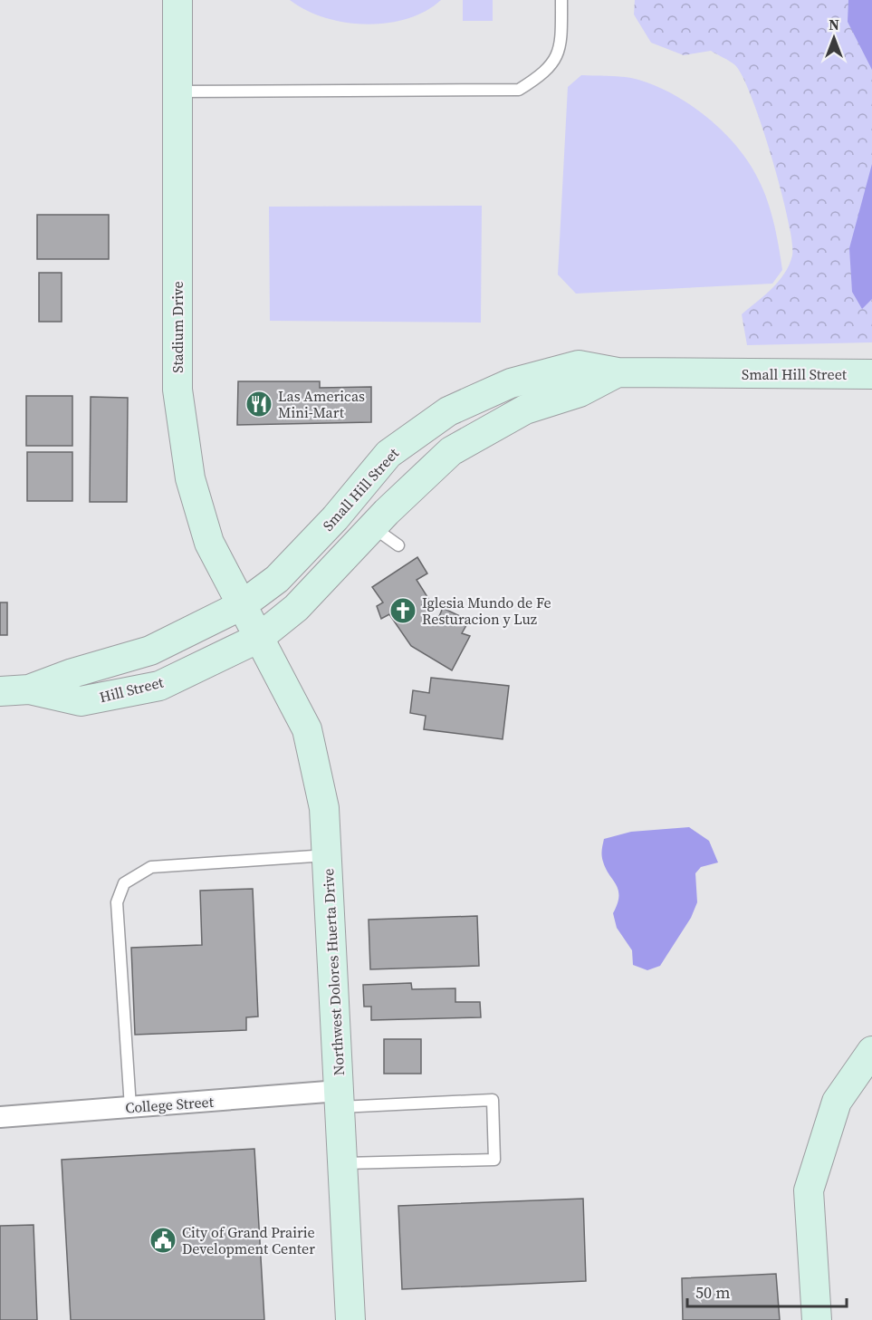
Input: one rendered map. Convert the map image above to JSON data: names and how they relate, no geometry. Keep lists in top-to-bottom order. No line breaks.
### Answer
{"streets":{"street":["Stadium Drive","Small Hill Street","Hill Street","Northwest Dolores Huerta Drive","College Street"]},"crossings":[["Stadium Drive","Small Hill Street"],["Stadium Drive","Hill Street"],["Stadium Drive","Northwest Dolores Huerta Drive"],["Small Hill Street","Hill Street"],["Small Hill Street","Northwest Dolores Huerta Drive"],["Hill Street","Northwest Dolores Huerta Drive"],["Northwest Dolores Huerta Drive","College Street"]],"places":{"restaurant":["Las Americas Mini-Mart"],"church":["Iglesia Mundo de Fe Resturacion y Luz"],"public building":["City of Grand Prairie Development Center"]},"scale_bar":"50 m","north":"top"}
